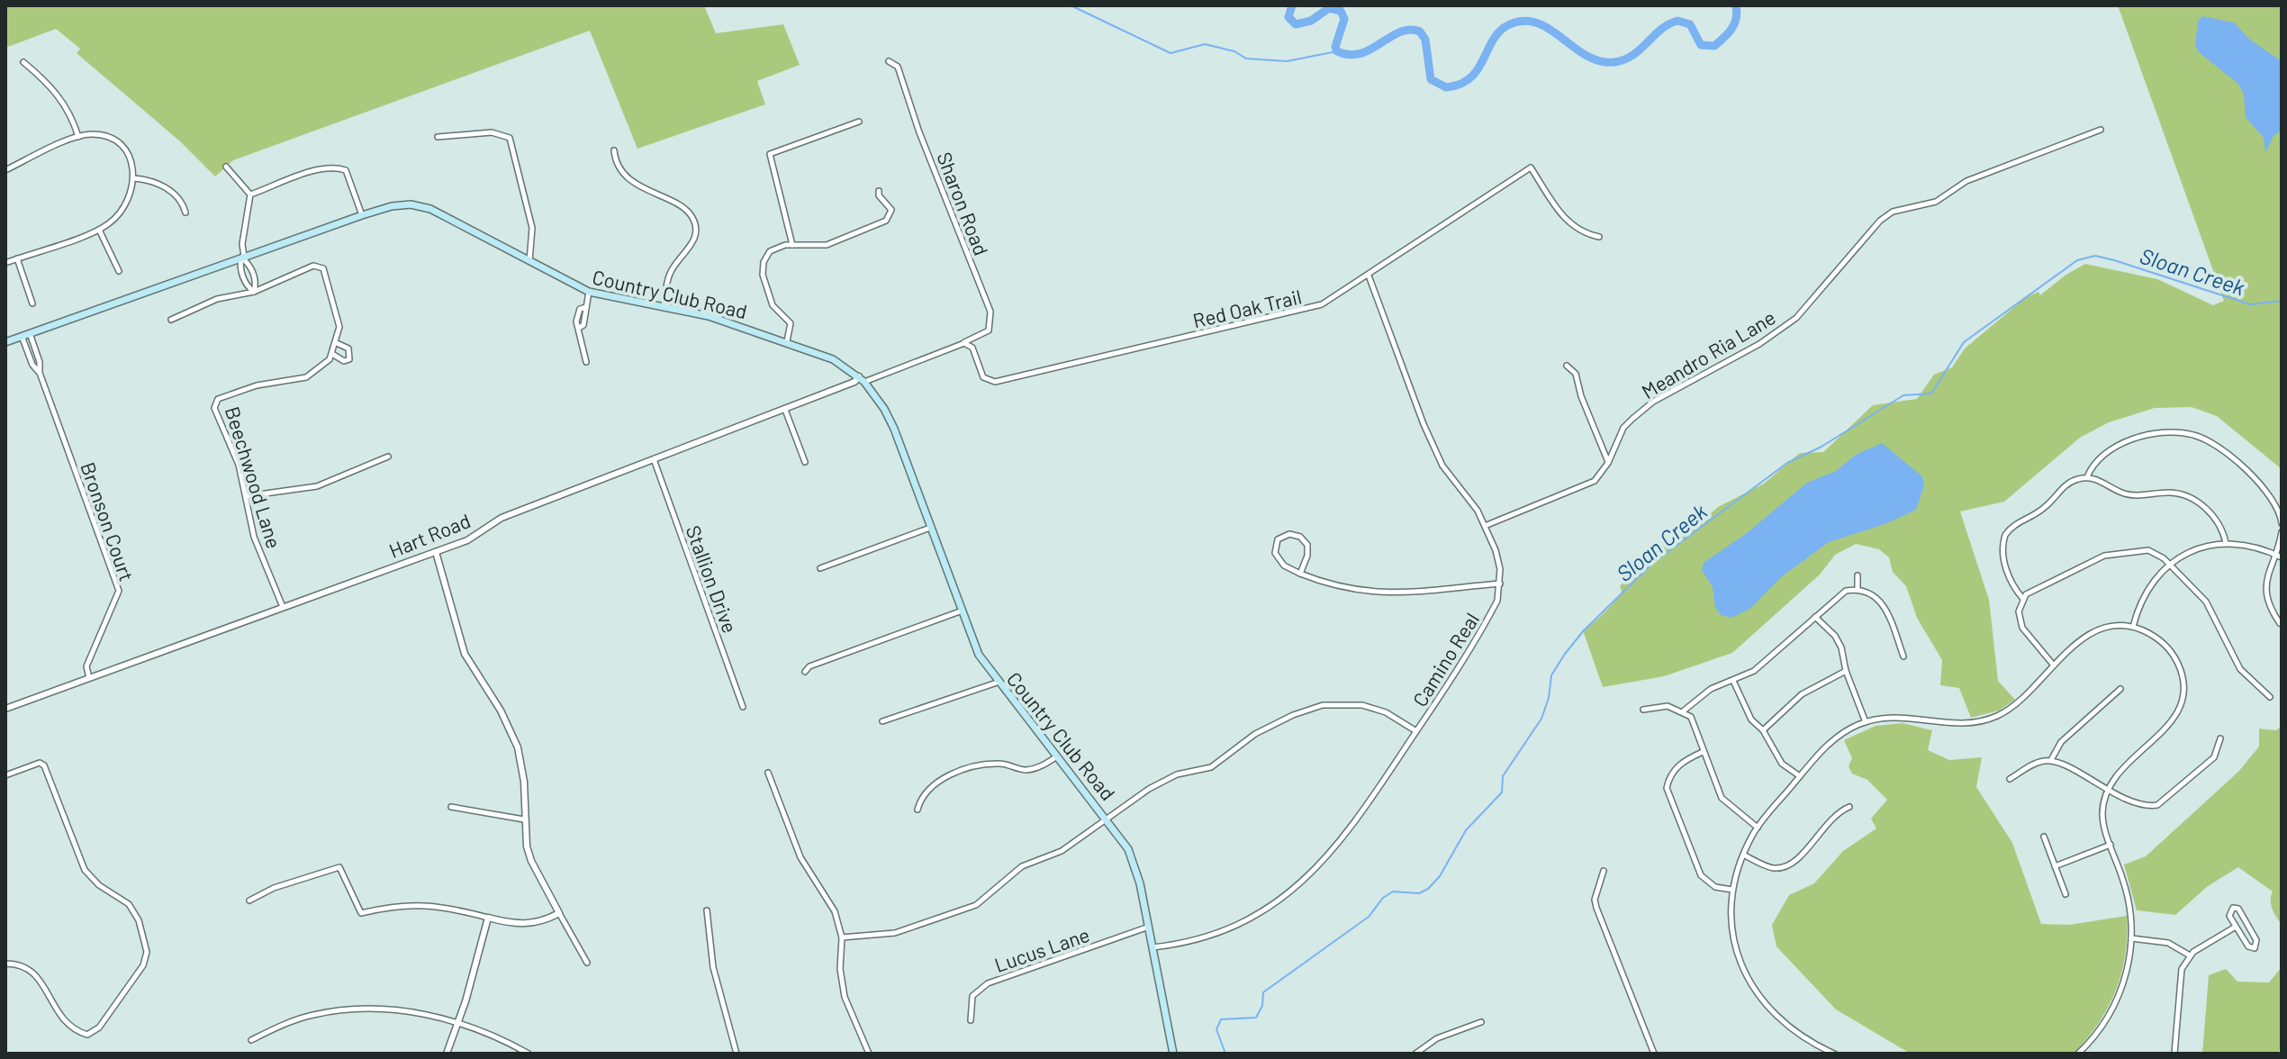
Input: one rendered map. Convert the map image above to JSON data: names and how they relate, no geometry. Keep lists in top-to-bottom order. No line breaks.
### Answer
{"streets":{"main road":["Country Club Road"],"street":["Sharon Road","Red Oak Trail","Meandro Ria Lane","Beechwood Lane","Bronson Court","Hart Road","Stallion Drive","Camino Real","Lucus Lane"]},"crossings":[["Sharon Road","Red Oak Trail"],["Country Club Road","Bronson Court"],["Country Club Road","Hart Road"],["Country Club Road","Camino Real"],["Country Club Road","Lucus Lane"],["Red Oak Trail","Camino Real"],["Meandro Ria Lane","Camino Real"],["Beechwood Lane","Hart Road"],["Bronson Court","Hart Road"],["Hart Road","Stallion Drive"]],"water":["Sloan Creek"]}
